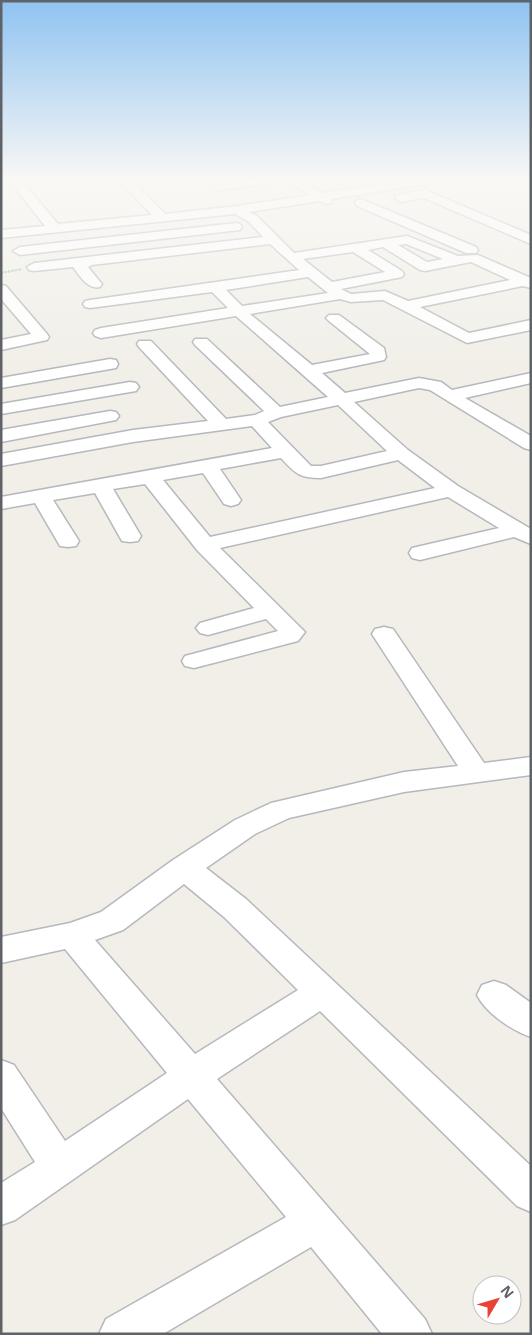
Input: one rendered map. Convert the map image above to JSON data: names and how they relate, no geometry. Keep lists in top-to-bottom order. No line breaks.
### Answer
{"north":"top right"}
